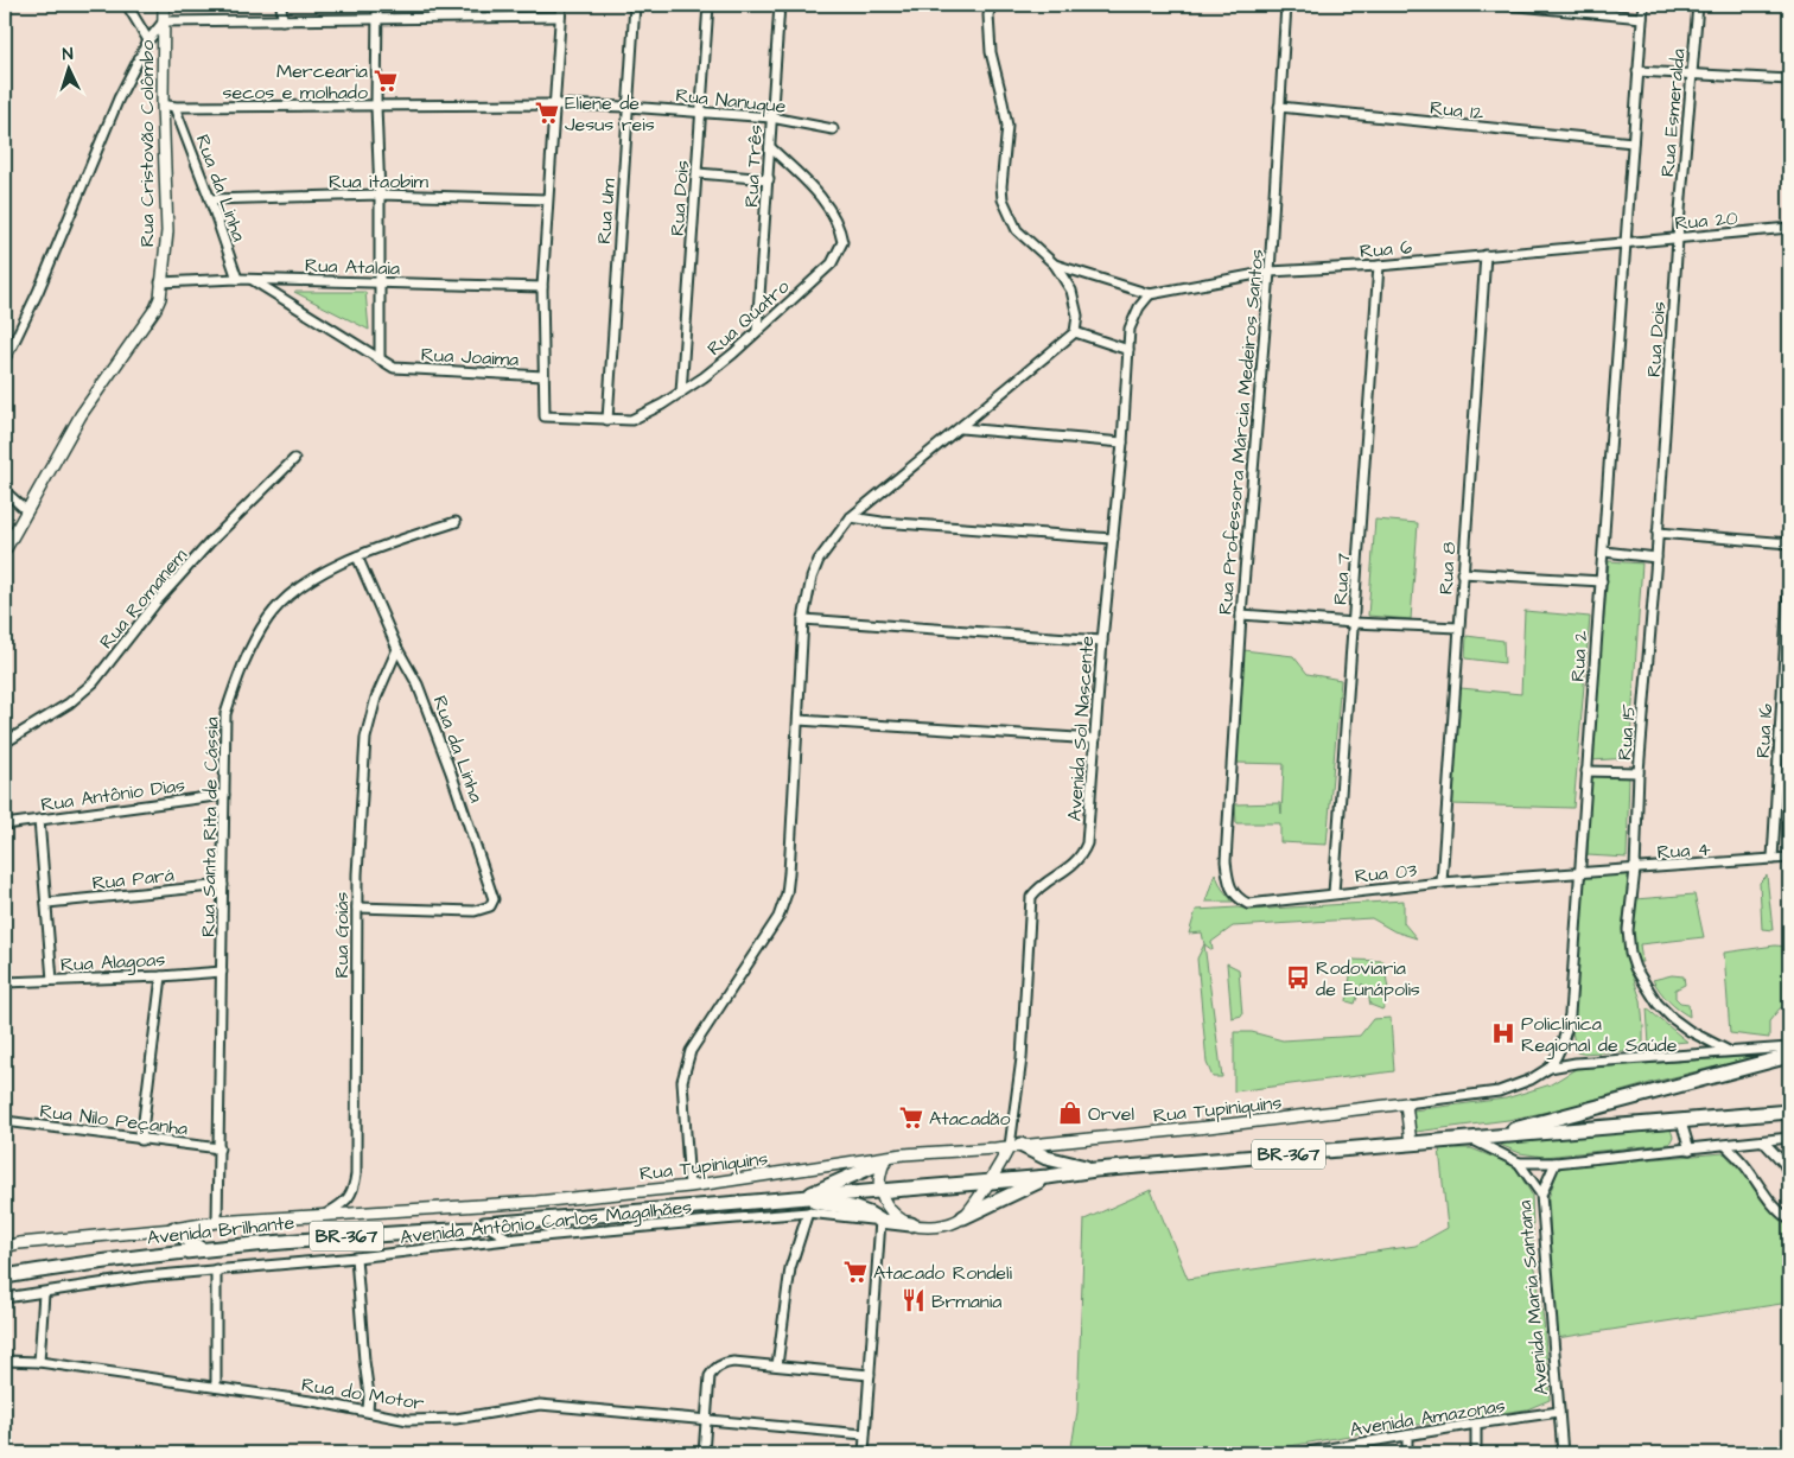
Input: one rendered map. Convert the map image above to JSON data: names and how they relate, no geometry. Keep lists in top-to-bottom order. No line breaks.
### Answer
{"streets":{"main road":["BR-367","Avenida Brilhante"],"street":["Rua Nanuque","Rua 12","Rua Esmeralda","Rua Cristovão Colômbo","Rua Três","Rua itaobim","Rua da Linha","Rua Dois","Rua Um","Rua 20","Rua 6","Rua Atalaia","Rua Quatro","Rua Joaima","Rua Professora Márcia Medeiros Santos","Rua 8","Rua 7","Rua Romanem","Rua 2","Avenida Sol Nascente","Rua 16","Rua 15","Rua Antônio Dias","Rua Santa Rita de Cássia","Rua 4","Rua 03","Rua Pará","Rua Goiás","Rua Alagoas","Rua Tupiniquins","Rua Nilo Peçanha","Avenida Antônio Carlos Magalhães","Avenida Maria Santana","Rua do Motor","Avenida Amazonas"]},"crossings":[["Rua Nanuque","Rua Cristovão Colômbo"],["Rua Nanuque","Rua Três"],["Rua Nanuque","Rua da Linha"],["Rua Nanuque","Rua Dois"],["Rua Nanuque","Rua Um"],["Rua 12","Rua Professora Márcia Medeiros Santos"],["Rua 12","Rua 2"],["Rua Esmeralda","Rua Dois"],["Rua Cristovão Colômbo","Rua Atalaia"],["Rua Três","Rua Quatro"],["Rua itaobim","Rua da Linha"],["Rua da Linha","Rua Atalaia"],["Rua da Linha","Rua Santa Rita de Cássia"],["Rua da Linha","Rua Goiás"],["Rua Dois","Rua 20"],["Rua Dois","Rua Quatro"],["Rua Dois","Rua 15"],["Rua Um","Rua Quatro"],["Rua 20","Rua 6"],["Rua 20","Rua 2"],["Rua 6","Rua Professora Márcia Medeiros Santos"],["Rua 6","Rua 8"],["Rua 6","Rua 7"],["Rua 6","Rua 2"],["Rua 6","Avenida Sol Nascente"],["Rua Quatro","Rua Joaima"],["Rua Professora Márcia Medeiros Santos","Rua 03"],["Rua 8","Rua 03"],["Rua 7","Rua 03"],["Rua 2","Rua 4"],["Rua 2","Rua 03"],["Avenida Sol Nascente","Rua Tupiniquins"],["Rua 16","Rua 4"],["Rua 15","Rua 4"],["Rua Antônio Dias","Rua Santa Rita de Cássia"],["Rua Santa Rita de Cássia","Rua Pará"],["Rua Santa Rita de Cássia","Rua Alagoas"],["Rua Santa Rita de Cássia","Rua Tupiniquins"],["Rua Santa Rita de Cássia","Rua Nilo Peçanha"],["Rua 4","Rua 03"],["Rua Goiás","Rua Tupiniquins"],["BR-367","Avenida Brilhante"],["BR-367","Avenida Maria Santana"],["Avenida Maria Santana","Avenida Amazonas"]],"places":{"supermarket":["Mercearia secos e molhado","Eliene de Jesus reis","Atacadão","Atacado Rondeli"],"bus stop":["Rodoviaria de Eunápolis"],"hospital":["Policlínica Regional de Saúde"],"shop":["Orvel"],"restaurant":["Brmania"]},"north":"top"}
